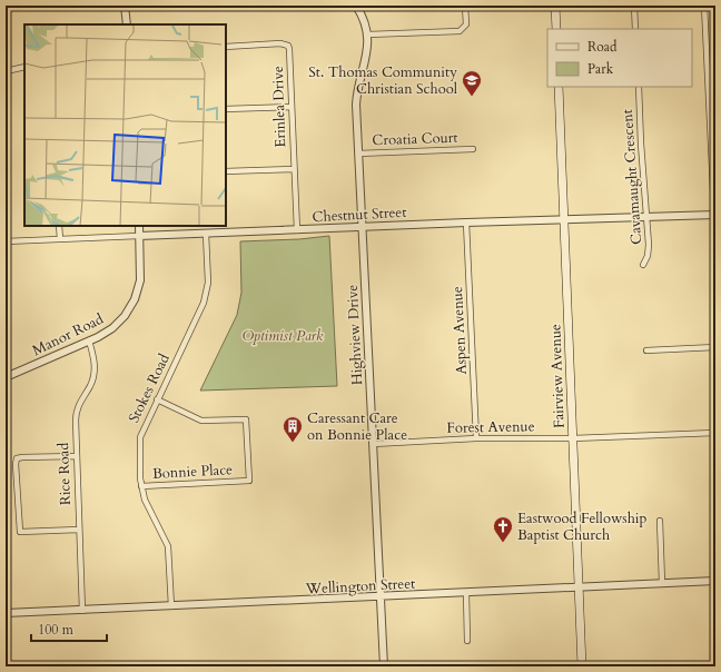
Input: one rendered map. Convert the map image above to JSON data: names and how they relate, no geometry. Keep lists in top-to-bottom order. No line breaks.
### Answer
{"streets":{"main road":["Fairview Avenue"],"street":["Erinlea Drive","Croatia Court","Cavamaught Crescent","Chestnut Street","Aspen Avenue","Manor Road","Highview Drive","Stokes Road","Forest Avenue","Bonnie Place","Rice Road","Wellington Street"]},"crossings":[["Erinlea Drive","Chestnut Street"],["Croatia Court","Highview Drive"],["Cavamaught Crescent","Chestnut Street"],["Chestnut Street","Aspen Avenue"],["Chestnut Street","Manor Road"],["Chestnut Street","Highview Drive"],["Chestnut Street","Fairview Avenue"],["Chestnut Street","Stokes Road"],["Aspen Avenue","Forest Avenue"],["Manor Road","Rice Road"],["Highview Drive","Forest Avenue"],["Highview Drive","Wellington Street"],["Fairview Avenue","Forest Avenue"],["Fairview Avenue","Wellington Street"],["Stokes Road","Bonnie Place"],["Stokes Road","Wellington Street"],["Rice Road","Wellington Street"]],"parks":["Optimist Park"],"places":{"school or university":["St. Thomas Community Christian School"],"building":["Caressant Care on Bonnie Place"],"church":["Eastwood Fellowship Baptist Church"]},"legend":["Road","Park"],"scale_bar":"100 m"}
